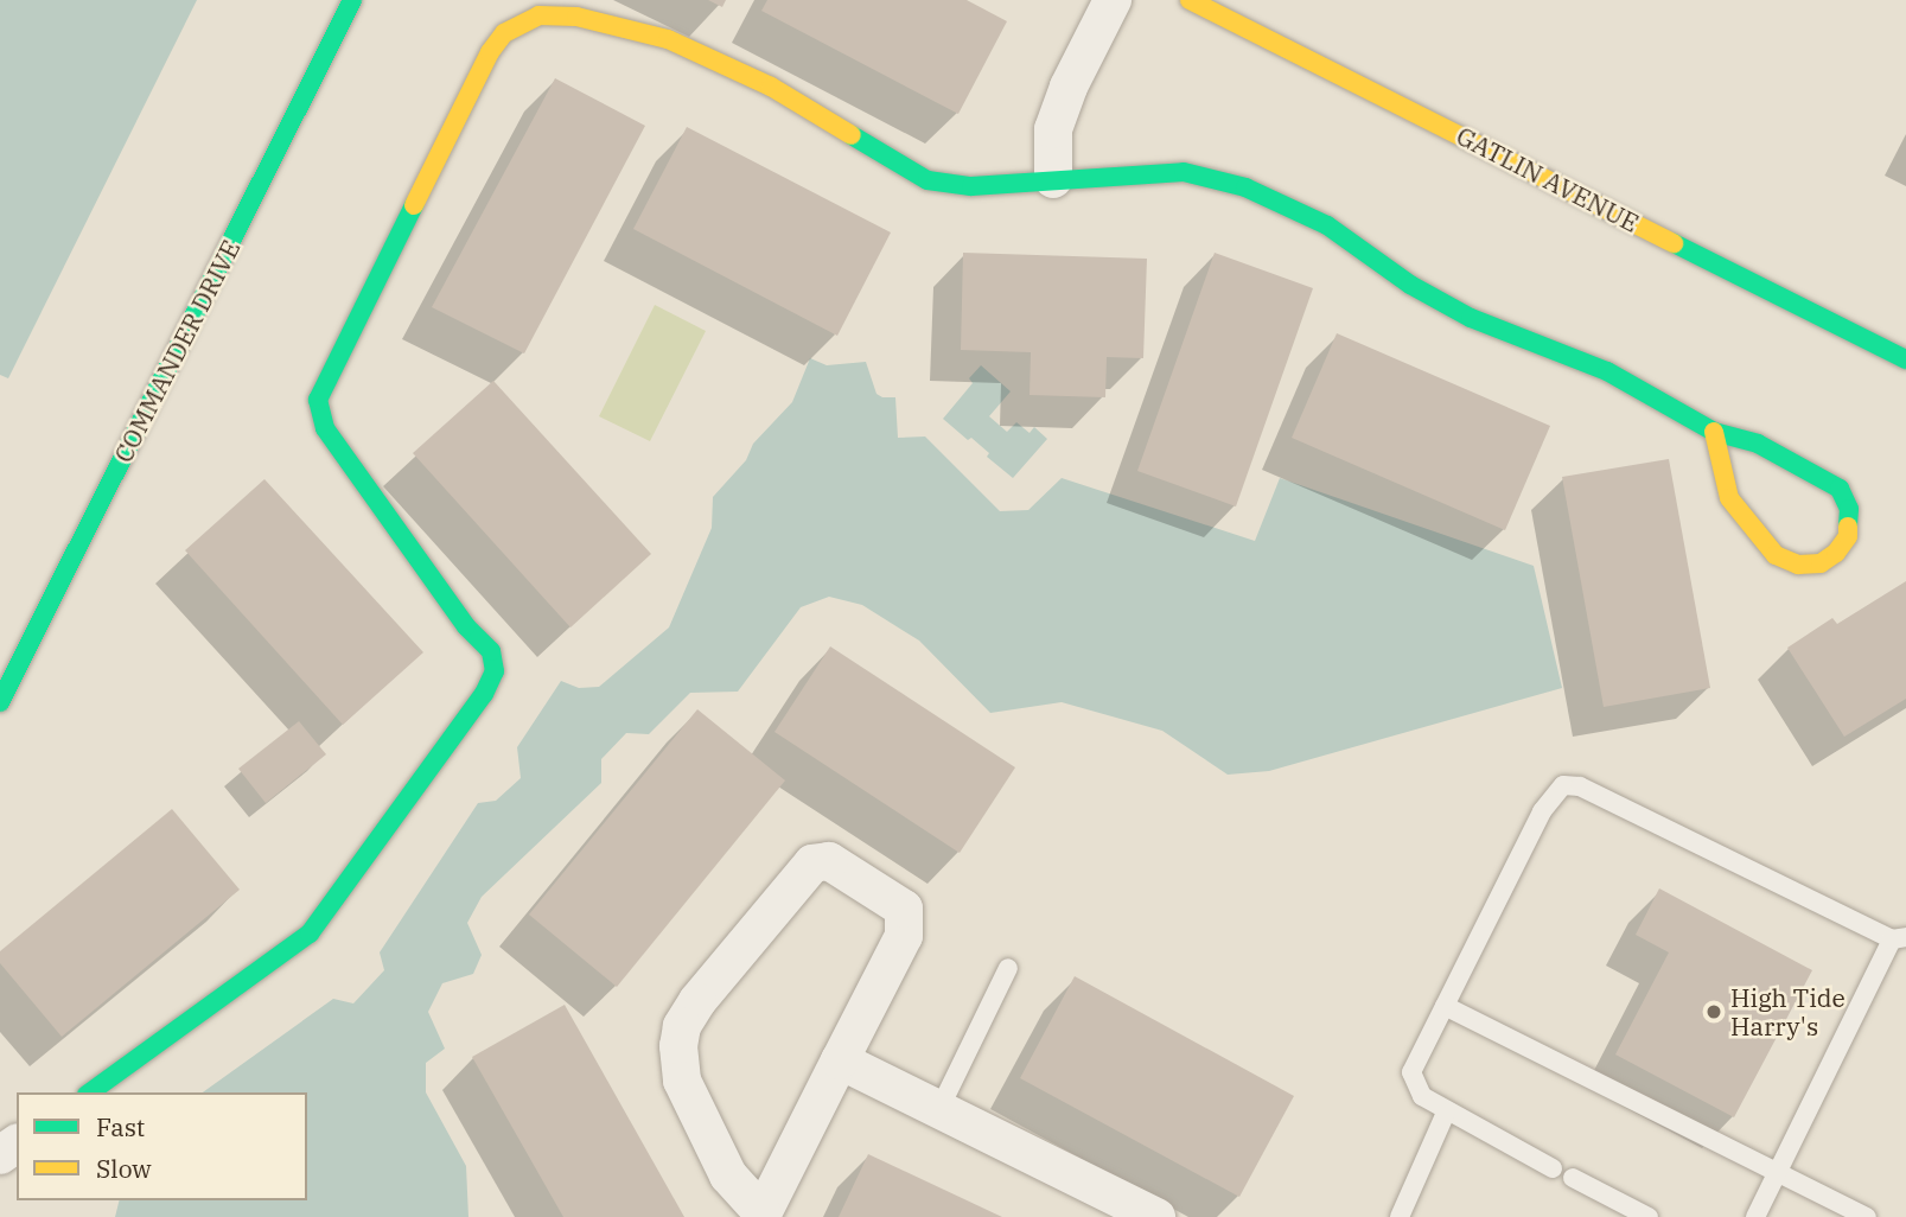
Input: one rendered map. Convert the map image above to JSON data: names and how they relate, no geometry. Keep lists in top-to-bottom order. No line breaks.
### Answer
{"streets":{"street":["GATLIN AVENUE","COMMANDER DRIVE"]},"places":["High Tide Harry's"],"legend":["Fast","Slow"]}
